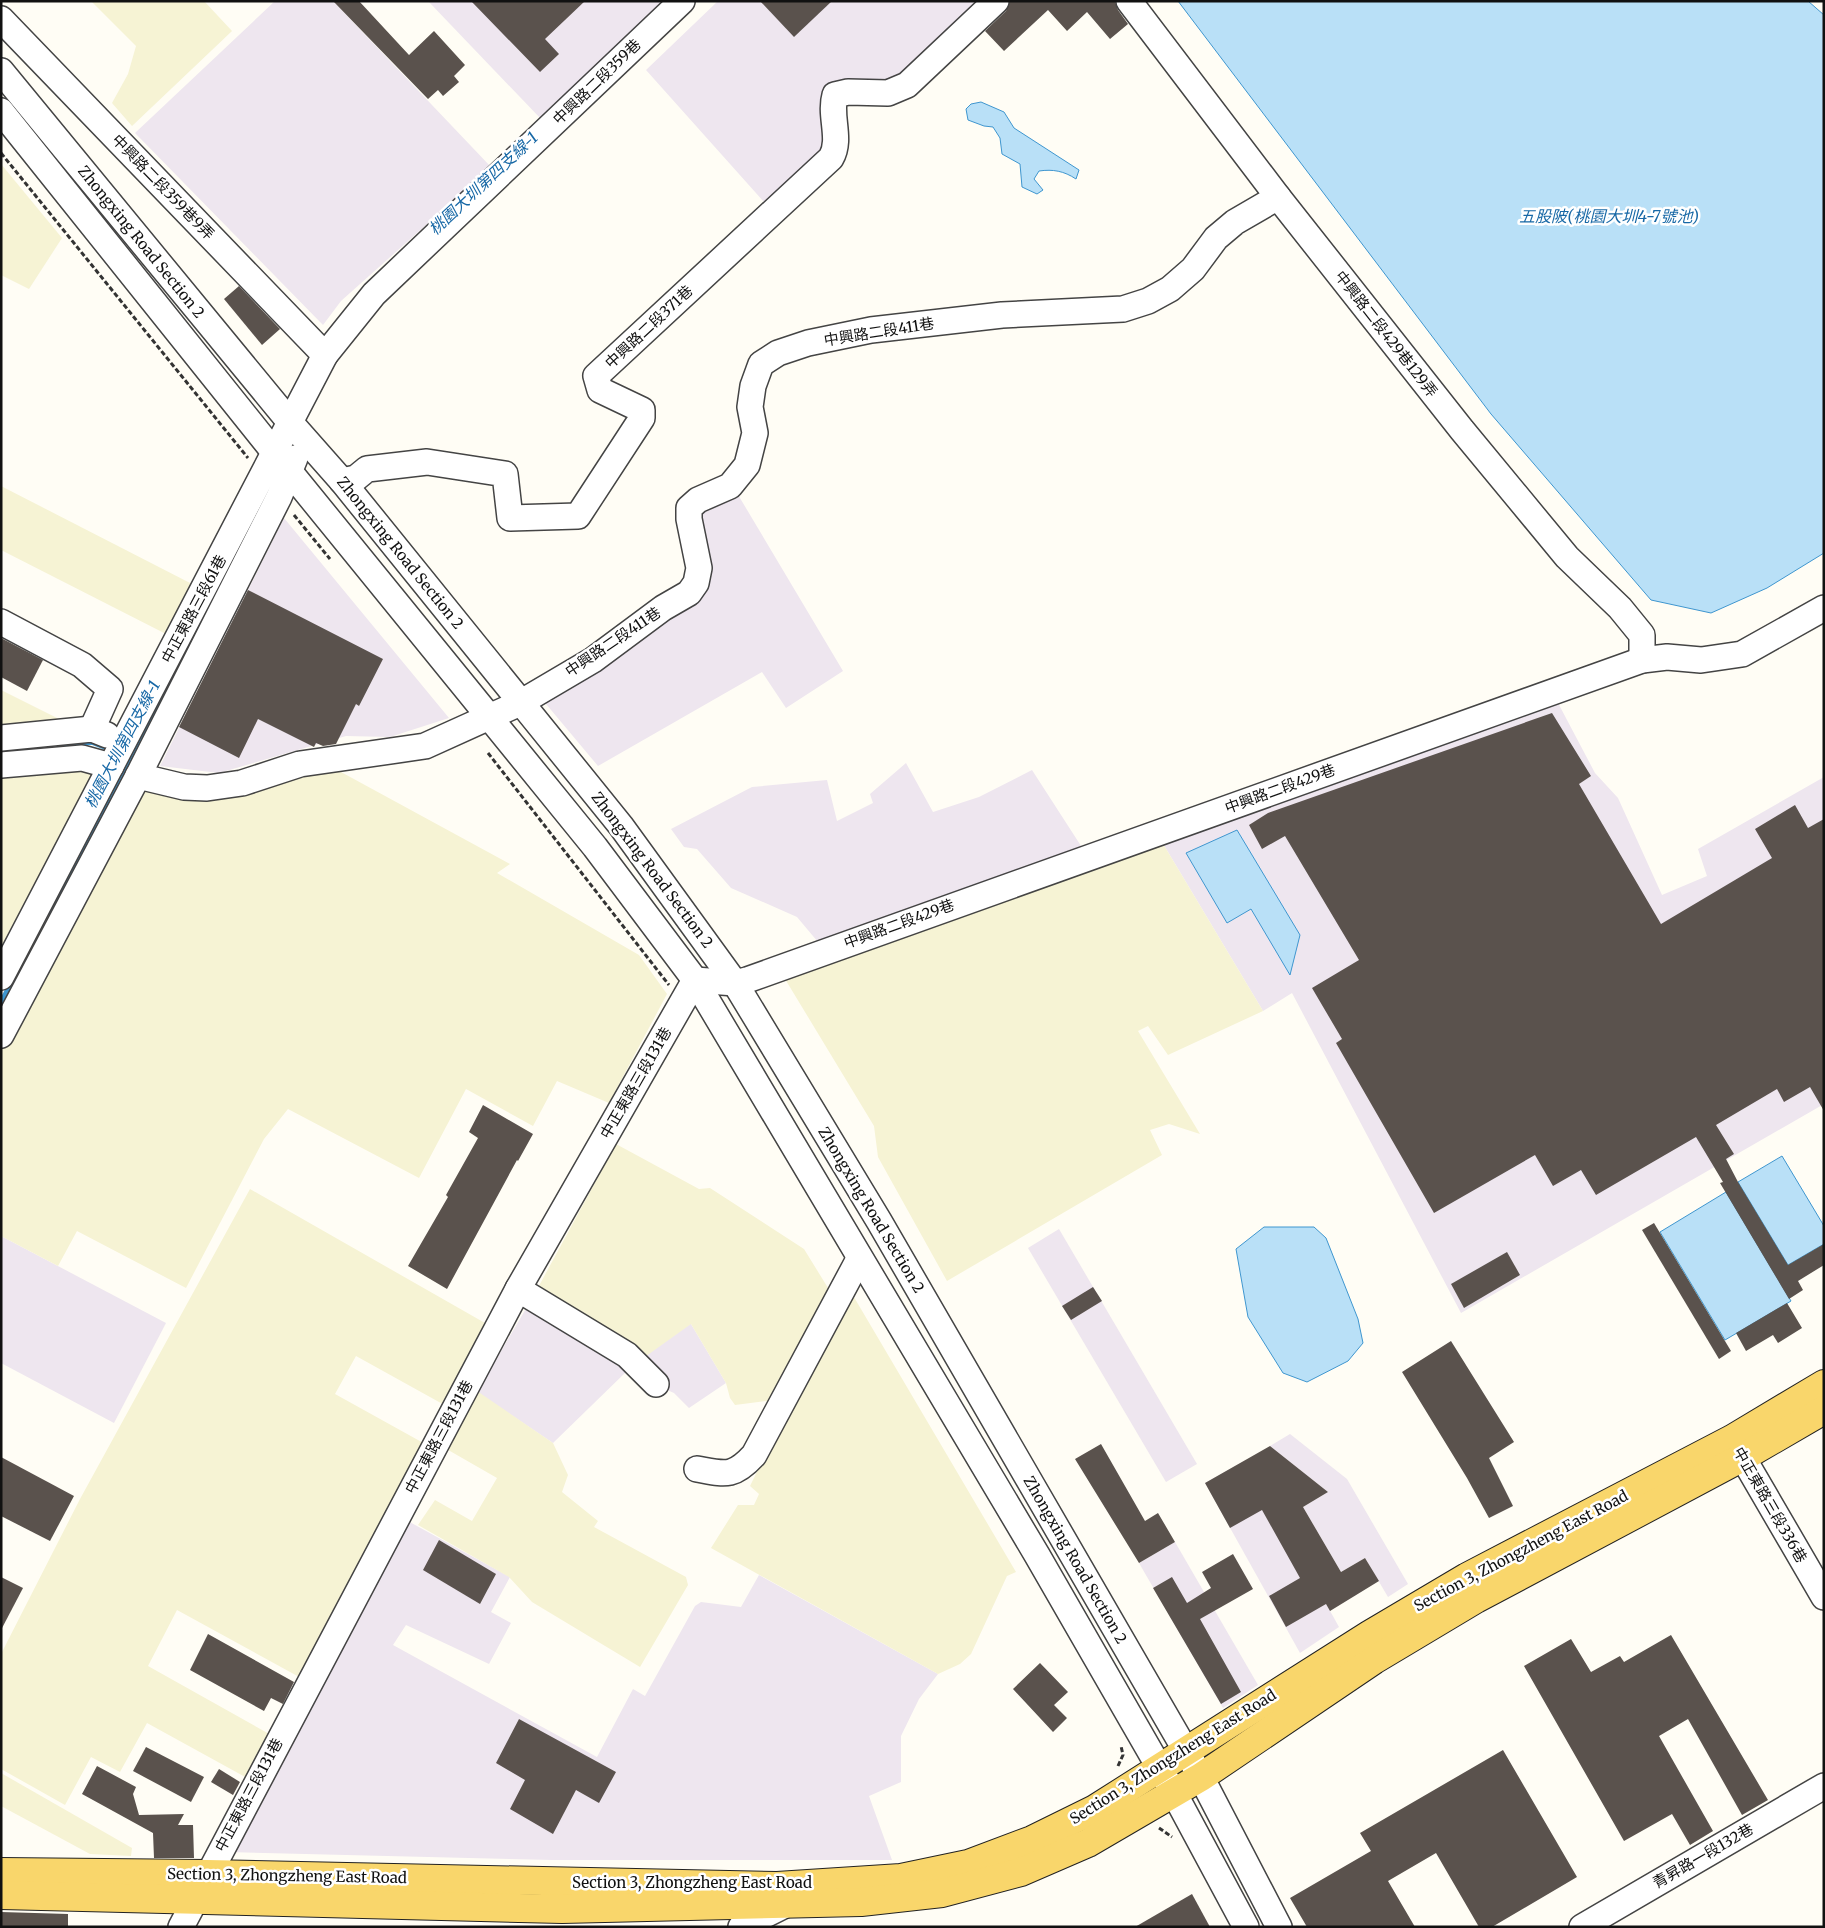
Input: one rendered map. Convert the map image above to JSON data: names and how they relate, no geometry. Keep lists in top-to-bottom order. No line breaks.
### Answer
{"streets":{"main road":["Section 3, Zhongzheng East Road"],"street":["中興路二段359巷","中興路二段359巷9弄","Zhongxing Road Section 2","中興路二段371巷","中興路二段411巷","中興路二段429巷129弄","中正東路三段61巷","中興路二段429巷","中正東路三段131巷","中正東路三段336巷","青昇路一段132巷"]},"crossings":[["中興路二段359巷","中興路二段359巷9弄"],["中興路二段359巷","Zhongxing Road Section 2"],["中興路二段359巷","中正東路三段61巷"],["Zhongxing Road Section 2","中興路二段371巷"],["Zhongxing Road Section 2","中興路二段411巷"],["Zhongxing Road Section 2","中正東路三段61巷"],["Zhongxing Road Section 2","中興路二段429巷"],["Zhongxing Road Section 2","中正東路三段131巷"],["Zhongxing Road Section 2","Section 3, Zhongzheng East Road"],["中興路二段411巷","中興路二段429巷129弄"],["中興路二段429巷129弄","中興路二段429巷"],["中正東路三段131巷","Section 3, Zhongzheng East Road"],["中正東路三段336巷","Section 3, Zhongzheng East Road"]],"water":["桃園大圳第四支線-1","五股陂(桃園大圳4-7號池)"]}
